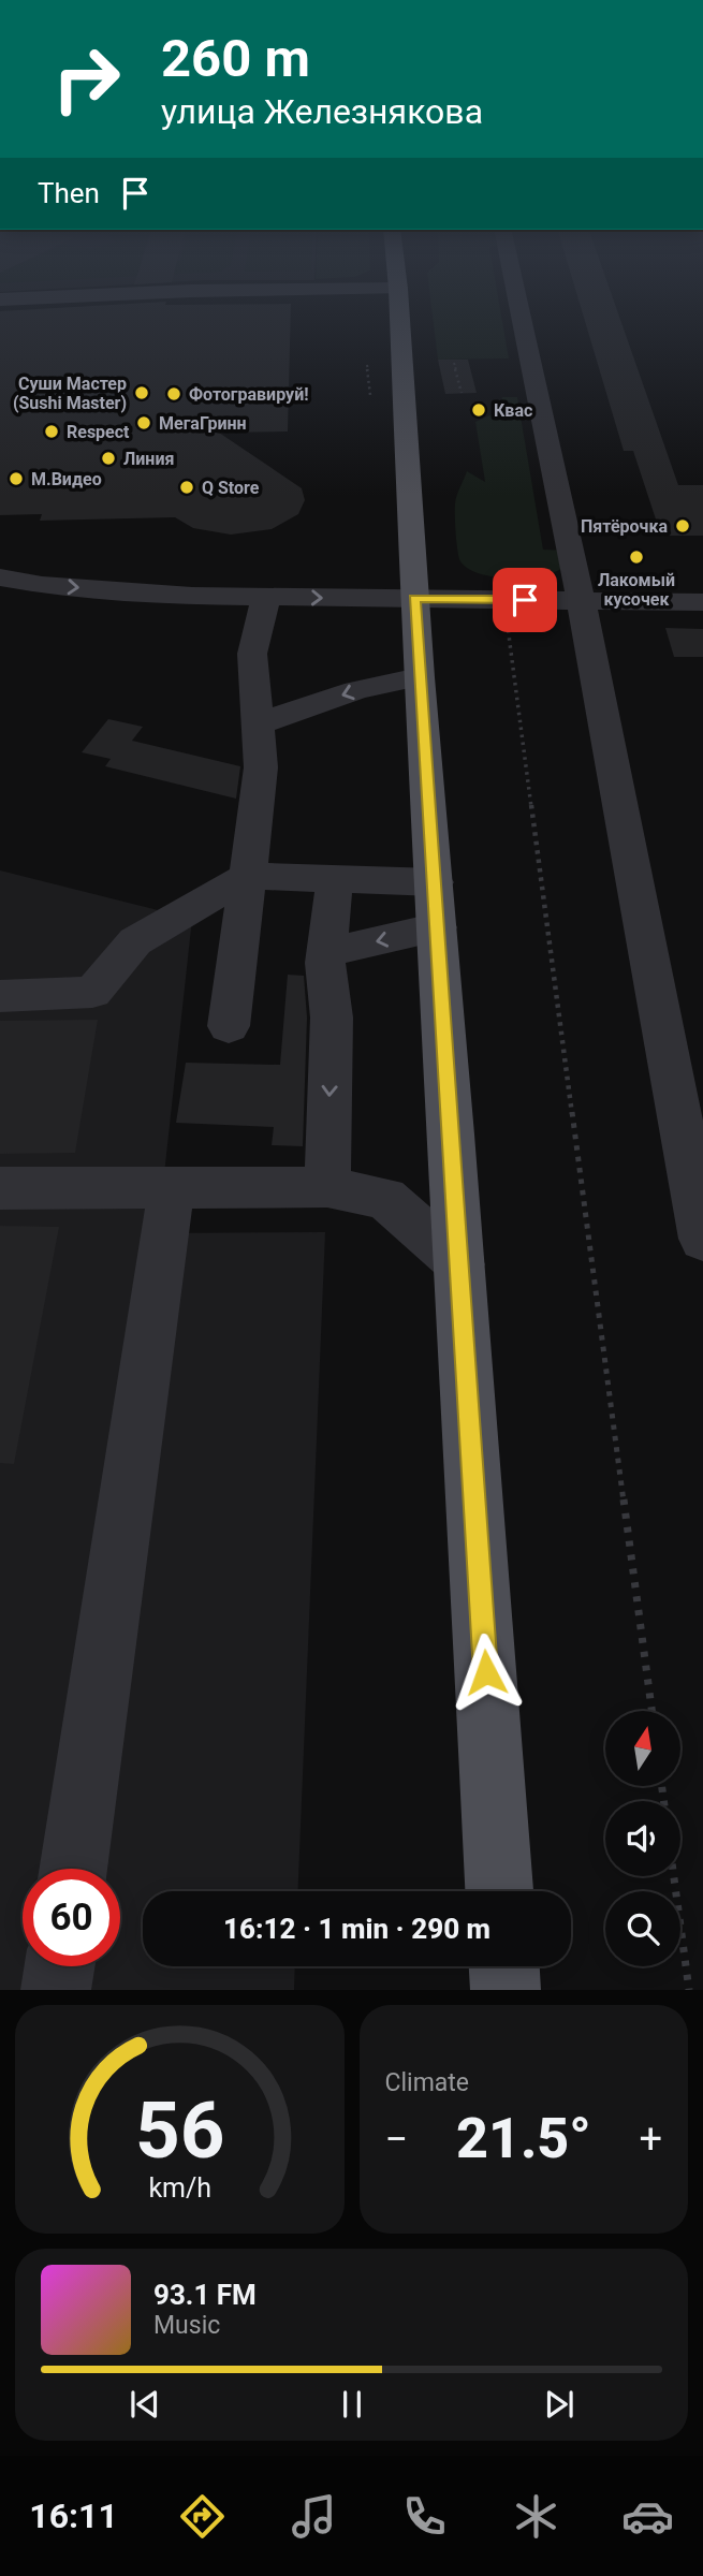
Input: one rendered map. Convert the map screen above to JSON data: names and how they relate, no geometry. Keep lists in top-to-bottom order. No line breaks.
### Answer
{"places":["Суши Мастер (Sushi Master)","Фотогравируй!","Квас","МегаГринн","Respect","Линия","М.Видео","Q Store","Пятёрочка","Лакомый кусочек"],"north":"top","page":{"turn":["260 m","улица Железнякова"],"then":"Then","limit":"60","trip":"16:12 · 1 min · 290 m","tile":"Climate","heat":["−","21.5°","+"],"song":["93.1 FM","Music"],"tabs":"16:11","gauge":["56","km/h"]}}
